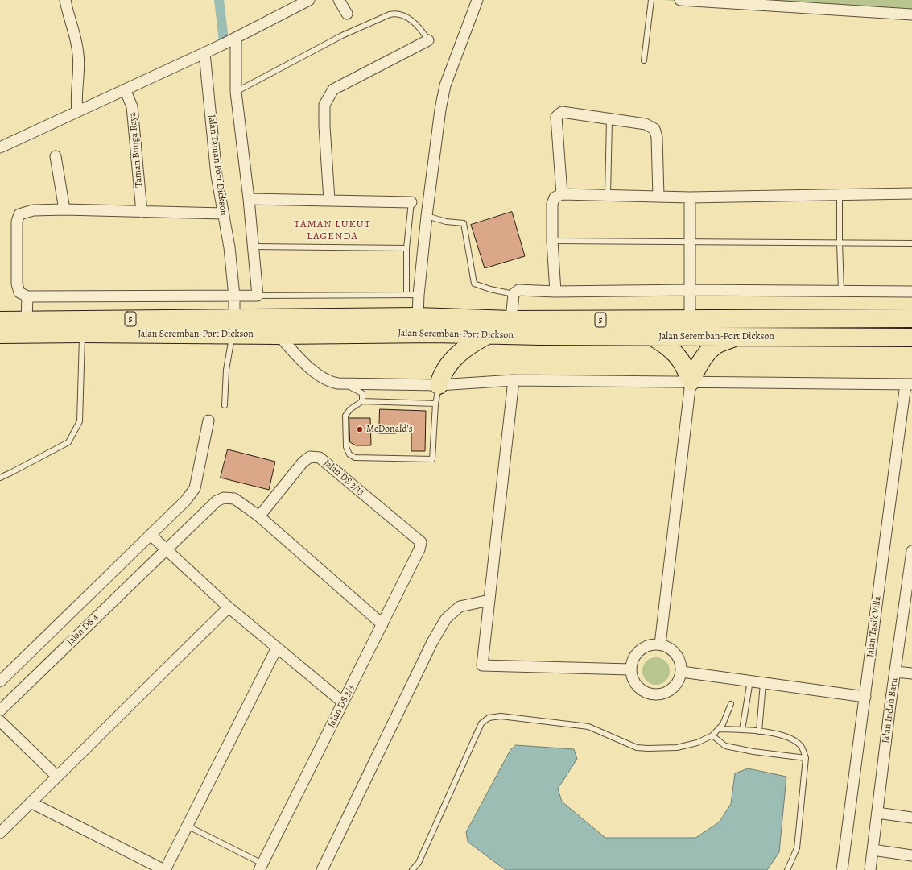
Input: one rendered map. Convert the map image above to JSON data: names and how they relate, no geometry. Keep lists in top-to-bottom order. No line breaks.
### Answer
{"streets":{"highway":["5","Jalan Seremban-Port Dickson"],"street":["Taman Bunga Raya","Jalan Taman Port Dickson","Jalan DS 3/13","Jalan Tasik Villa","Jalan DS 4","Jalan DS 3/3","Jalan Indah Baru"]},"crossings":[["Jalan Taman Port Dickson","Jalan Seremban-Port Dickson"],["Jalan DS 3/13","Jalan DS 4"],["Jalan DS 3/13","Jalan DS 3/3"],["Jalan DS 4","Jalan DS 3/3"]],"districts":["TAMAN LUKUT LAGENDA"],"places":["McDonald's"]}
